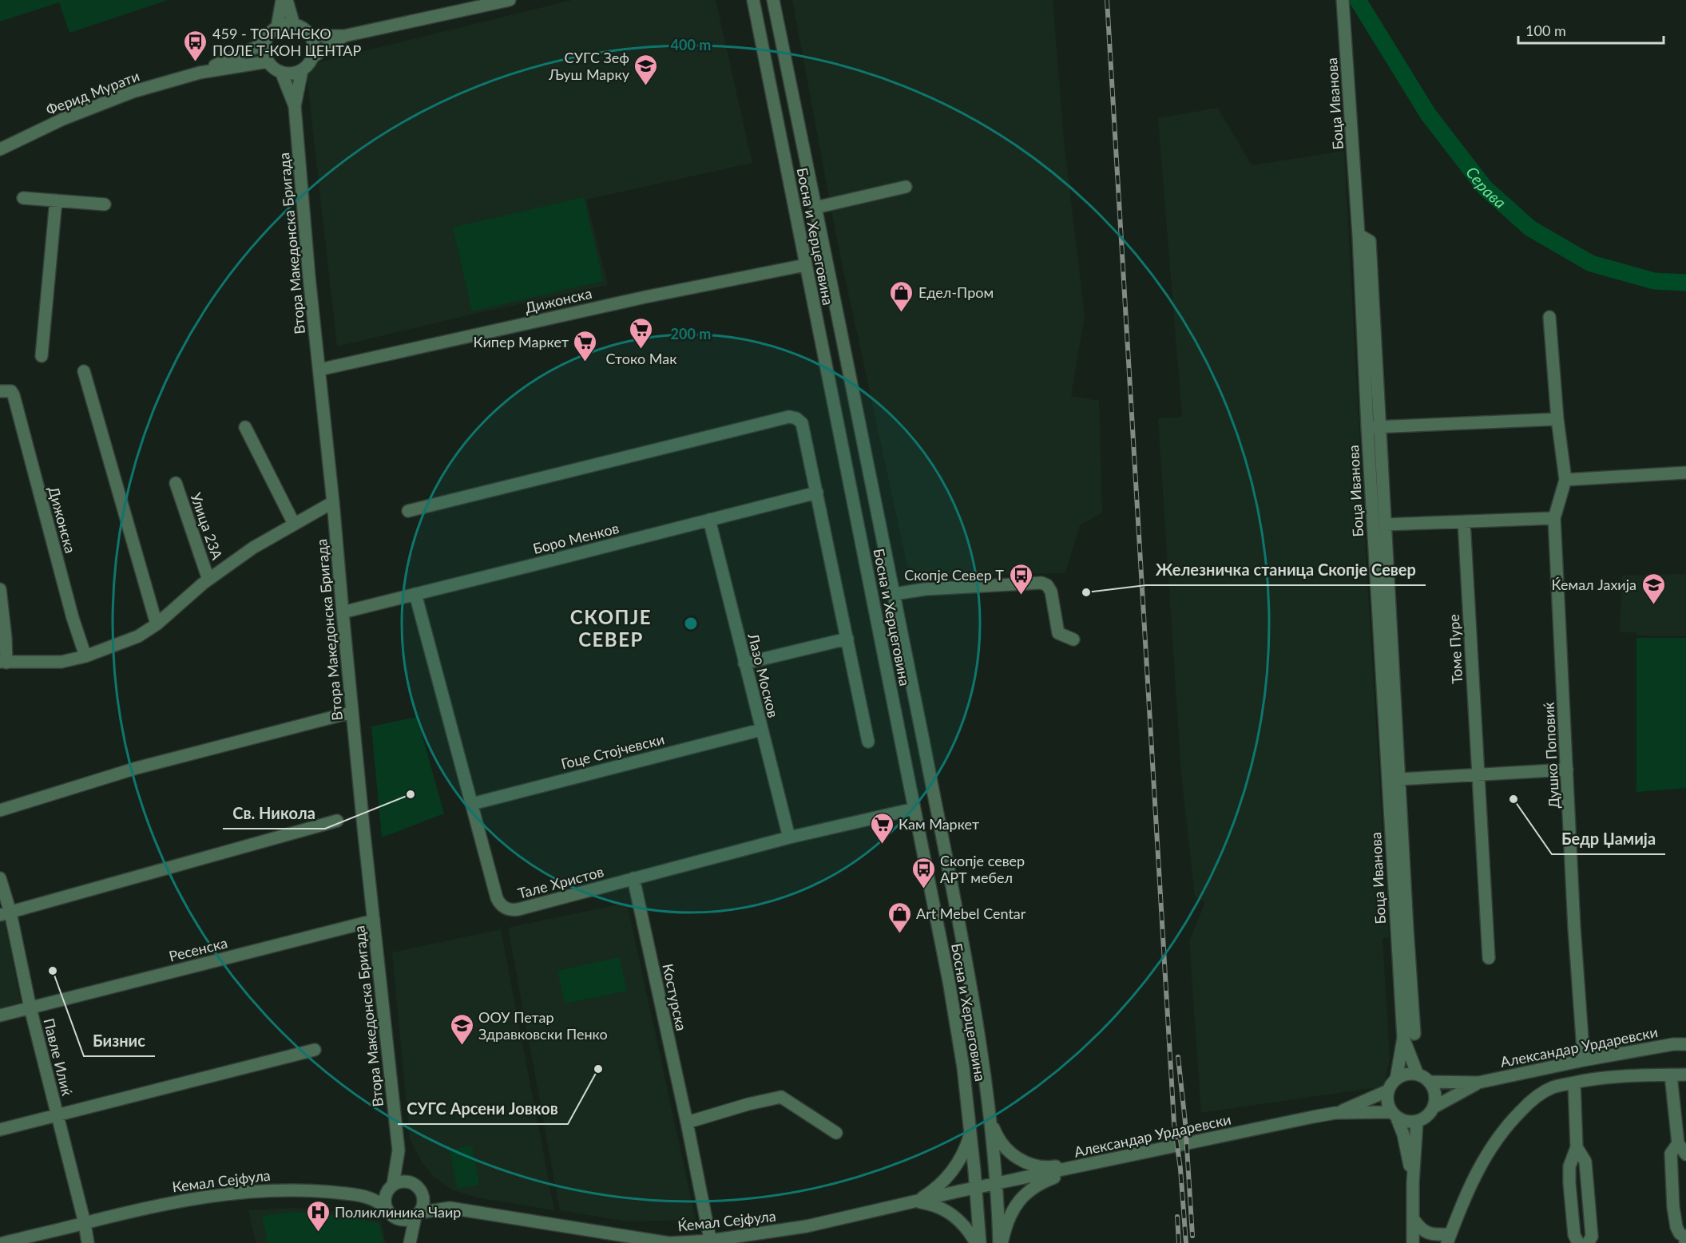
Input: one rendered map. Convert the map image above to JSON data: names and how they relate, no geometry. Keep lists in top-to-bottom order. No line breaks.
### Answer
{"streets":{"street":["Ферид Мурати","Боца Иванова","Босна и Херцеговина","Втора Македонска Бригада","Дижонска","Улица 23А","Боро Менков","Томе Пуре","Лазо Москов","Гоце Стојчевски","Душко Поповиќ","Тале Христов","Ресенска","Костурска","Александар Урдаревски","Павле Илиќ","Кемал Сејфула","Ќемал Сејфула"]},"crossings":[["Ферид Мурати","Втора Македонска Бригада"],["Боца Иванова","Александар Урдаревски"],["Босна и Херцеговина","Дижонска"],["Босна и Херцеговина","Тале Христов"],["Босна и Херцеговина","Александар Урдаревски"],["Босна и Херцеговина","Ќемал Сејфула"],["Втора Македонска Бригада","Дижонска"],["Втора Македонска Бригада","Боро Менков"],["Втора Македонска Бригада","Ресенска"],["Втора Македонска Бригада","Ќемал Сејфула"],["Боро Менков","Лазо Москов"],["Боро Менков","Тале Христов"],["Лазо Москов","Гоце Стојчевски"],["Лазо Москов","Тале Христов"],["Гоце Стојчевски","Тале Христов"],["Душко Поповиќ","Александар Урдаревски"],["Тале Христов","Костурска"],["Ресенска","Павле Илиќ"],["Костурска","Ќемал Сејфула"],["Александар Урдаревски","Ќемал Сејфула"],["Павле Илиќ","Кемал Сејфула"]],"districts":["СКОПЈЕ СЕВЕР"],"water":["Серава"],"places":{"bus stop":["459 - ТОПАНСКО ПОЛЕ Т-КОН ЦЕНТАР","Скопје Север Т","Скопје север АРТ мебел"],"school or university":["СУГС Зеф Љуш Марку","Ќемал Јахија","ООУ Петар Здравковски Пенко"],"shop":["Едел-Пром","Art Mebel Centar"],"supermarket":["Стоко Мак","Кипер Маркет","Кам Маркет"],"other":["Железничка станица Скопје Север","Св. Никола","Бедр Џамија","Бизнис","СУГС Арсени Јовков"],"hospital":["Поликлиника Чаир"]},"scale_bar":"100 m","rings":["400 m","200 m"]}
